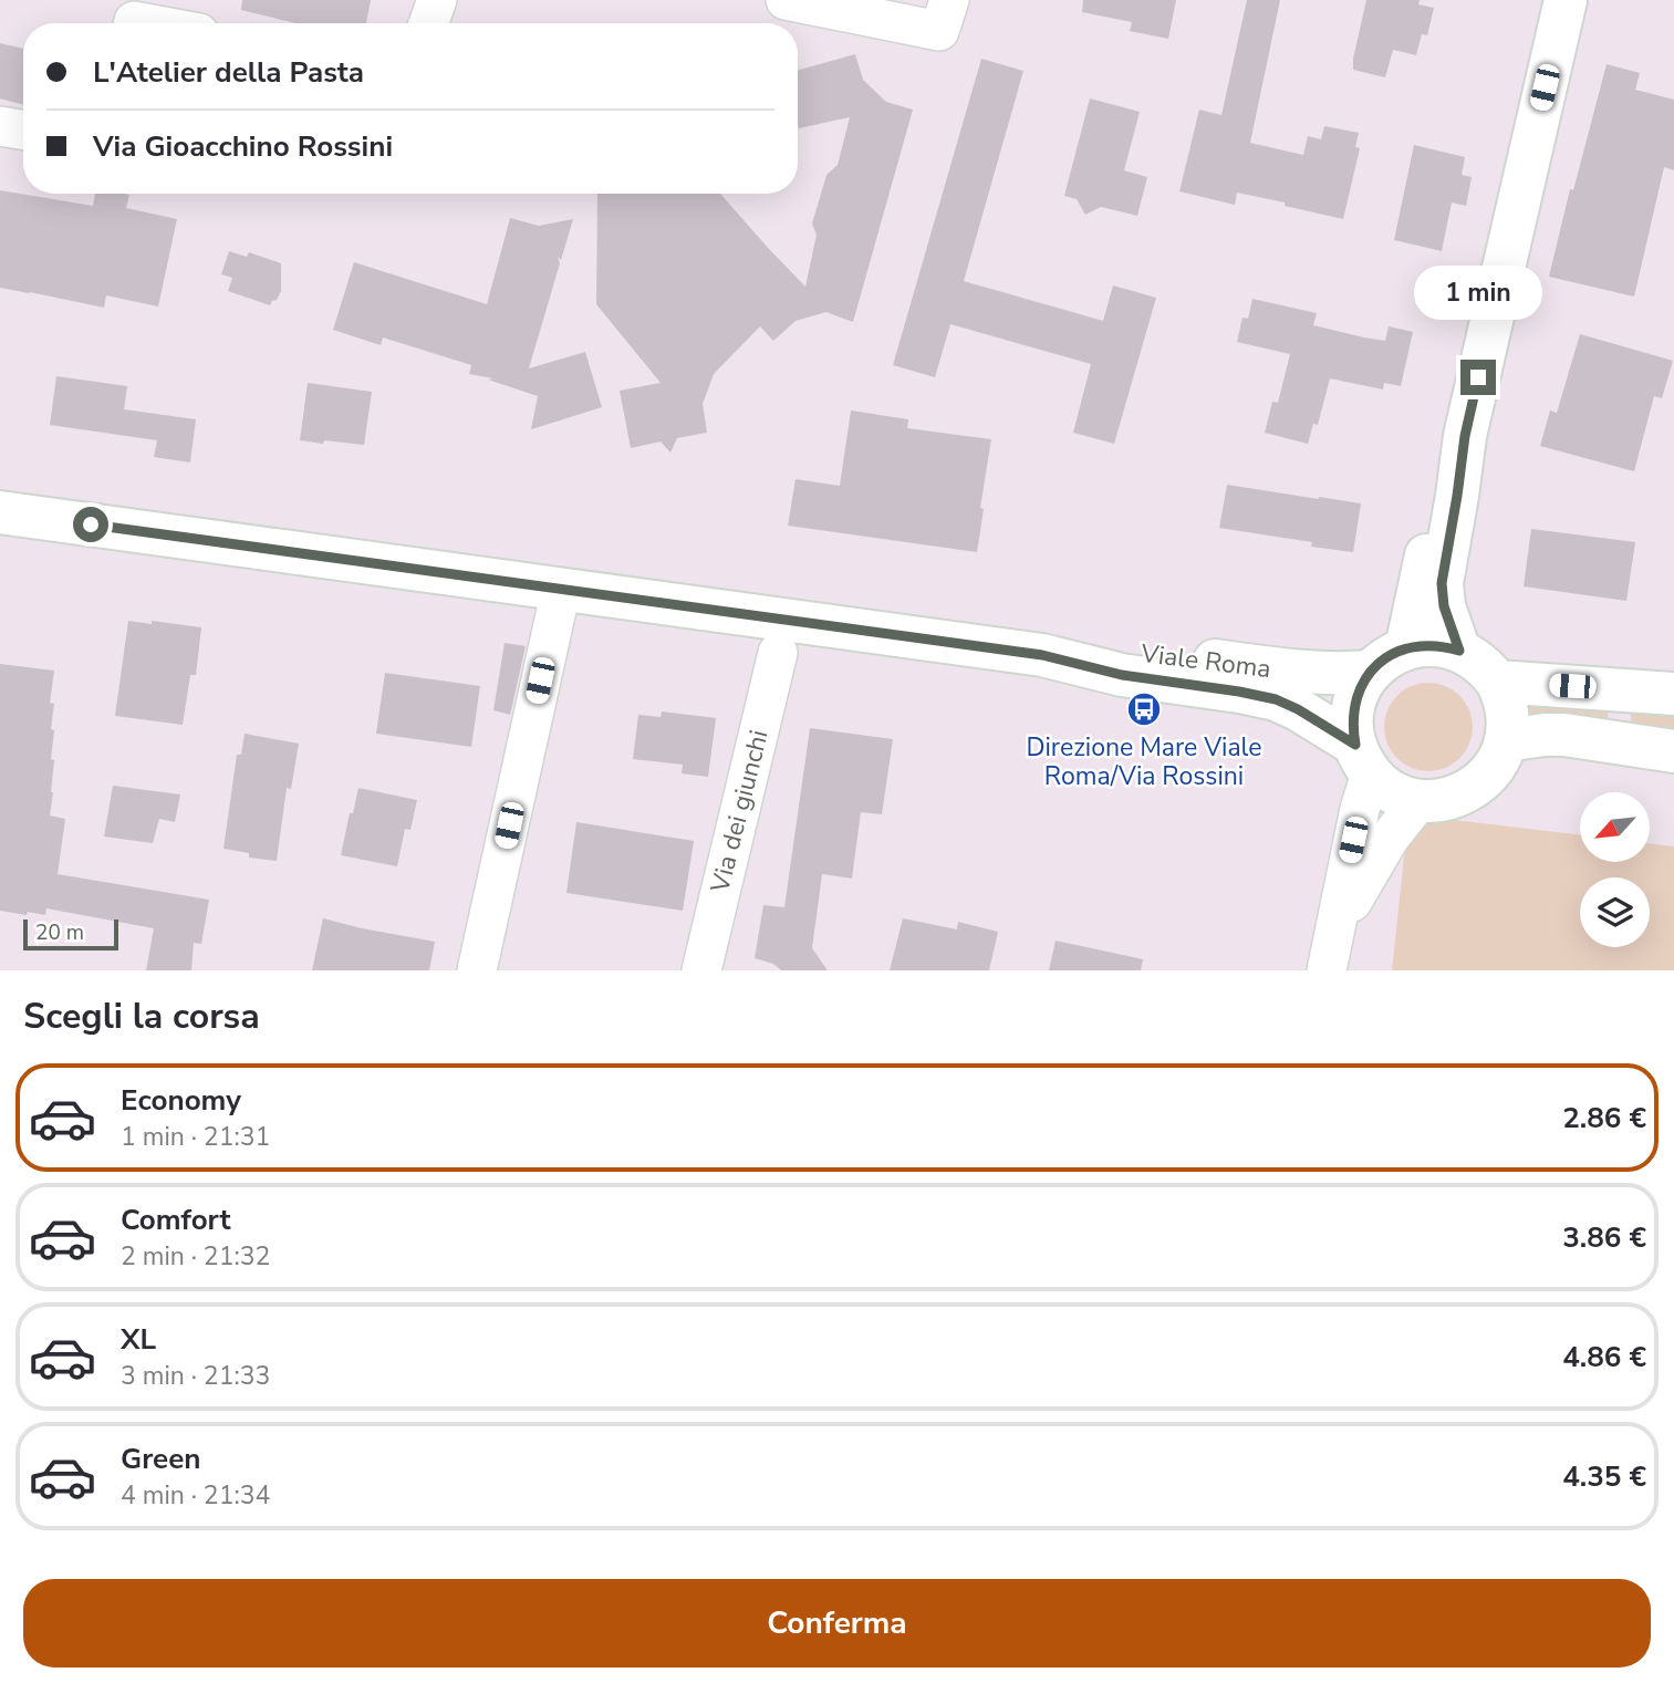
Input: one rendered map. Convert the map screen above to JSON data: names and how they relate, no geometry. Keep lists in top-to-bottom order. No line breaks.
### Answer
{"streets":{"main road":["Viale Roma"],"street":["Via dei giunchi"]},"places":{"bus stop":["Direzione Mare Viale Roma/Via Rossini"]},"scale_bar":"20 m","north":"bottom left","page":{"banner":["L'Atelier della Pasta","Via Gioacchino Rossini"],"bubble":"1 min","scale":"20 m","heading":"Scegli la corsa","list":[{"name":"Economy","note":"1 min · 21:31","value":"2.86 €"},{"name":"Comfort","note":"2 min · 21:32","value":"3.86 €"},{"name":"XL","note":"3 min · 21:33","value":"4.86 €"},{"name":"Green","note":"4 min · 21:34","value":"4.35 €"}],"buttons":"Conferma"}}
